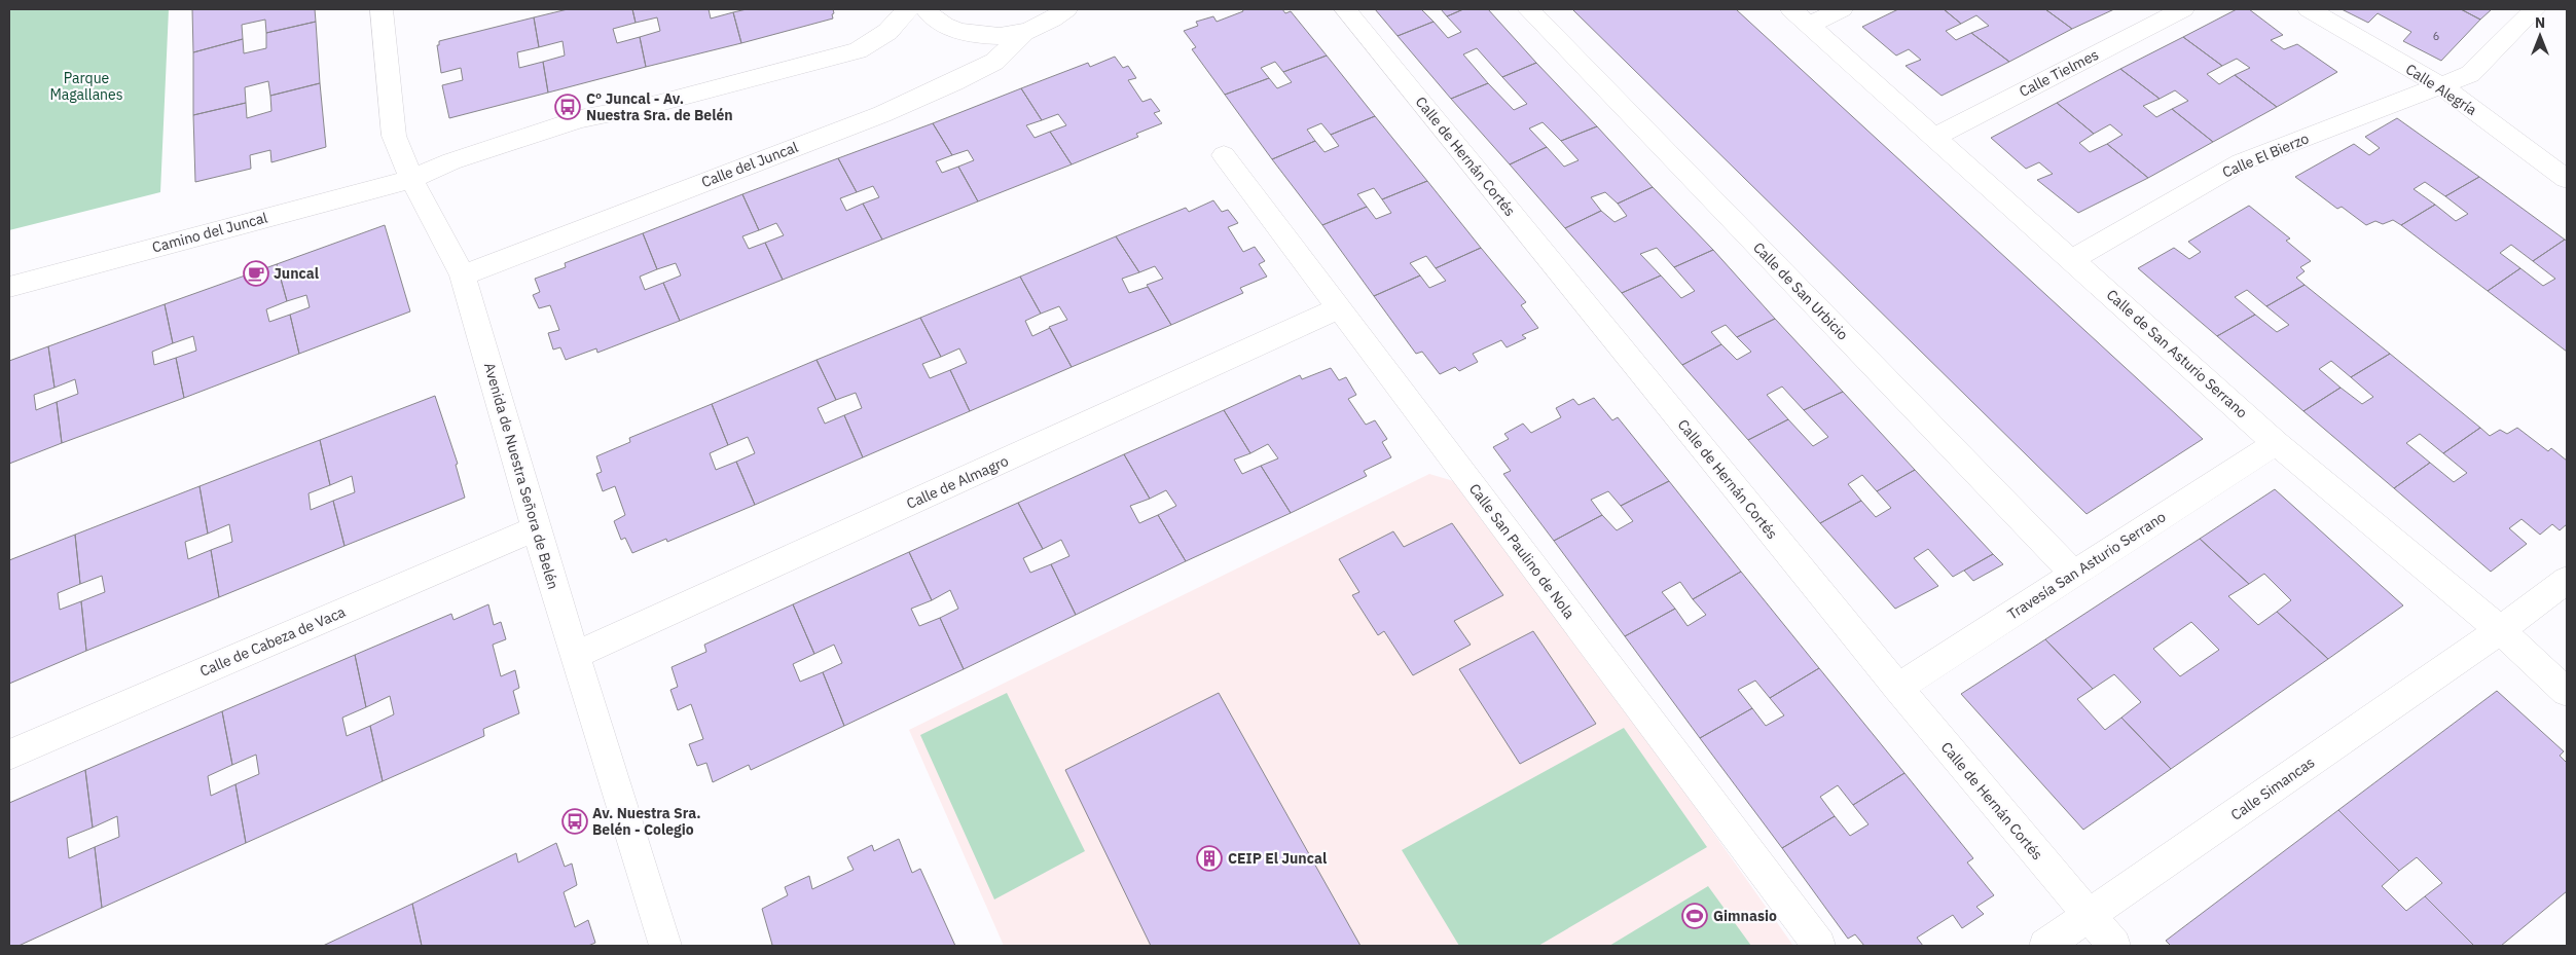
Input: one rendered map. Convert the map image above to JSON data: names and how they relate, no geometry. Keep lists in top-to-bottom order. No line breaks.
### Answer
{"streets":{"street":["Calle Tielmes","Calle Alegría","Calle El Bierzo","Calle de Hernán Cortés","Calle del Juncal","Camino del Juncal","Calle de San Urbicio","Calle de San Asturio Serrano","Avenida de Nuestra Señora de Belén","Calle de Almagro","Calle San Paulino de Nola","Travesía San Asturio Serrano","Calle de Cabeza de Vaca","Calle Simancas"]},"crossings":[["Calle Tielmes","Calle de San Asturio Serrano"],["Calle Alegría","Calle El Bierzo"],["Calle El Bierzo","Calle de San Asturio Serrano"],["Calle de Hernán Cortés","Travesía San Asturio Serrano"],["Calle de Hernán Cortés","Calle Simancas"],["Calle del Juncal","Avenida de Nuestra Señora de Belén"],["Camino del Juncal","Avenida de Nuestra Señora de Belén"],["Calle de San Urbicio","Travesía San Asturio Serrano"],["Calle de San Asturio Serrano","Travesía San Asturio Serrano"],["Calle de San Asturio Serrano","Calle Simancas"],["Avenida de Nuestra Señora de Belén","Calle de Almagro"],["Avenida de Nuestra Señora de Belén","Calle de Cabeza de Vaca"],["Calle de Almagro","Calle San Paulino de Nola"]],"parks":["Parque Magallanes"],"places":{"bus stop":["Cº Juncal - Av. Nuestra Sra. de Belén","Av. Nuestra Sra. Belén - Colegio"],"cafe":["Juncal"],"building":["CEIP El Juncal"],"sports":["Gimnasio"]},"house_numbers":["6"],"north":"top"}
